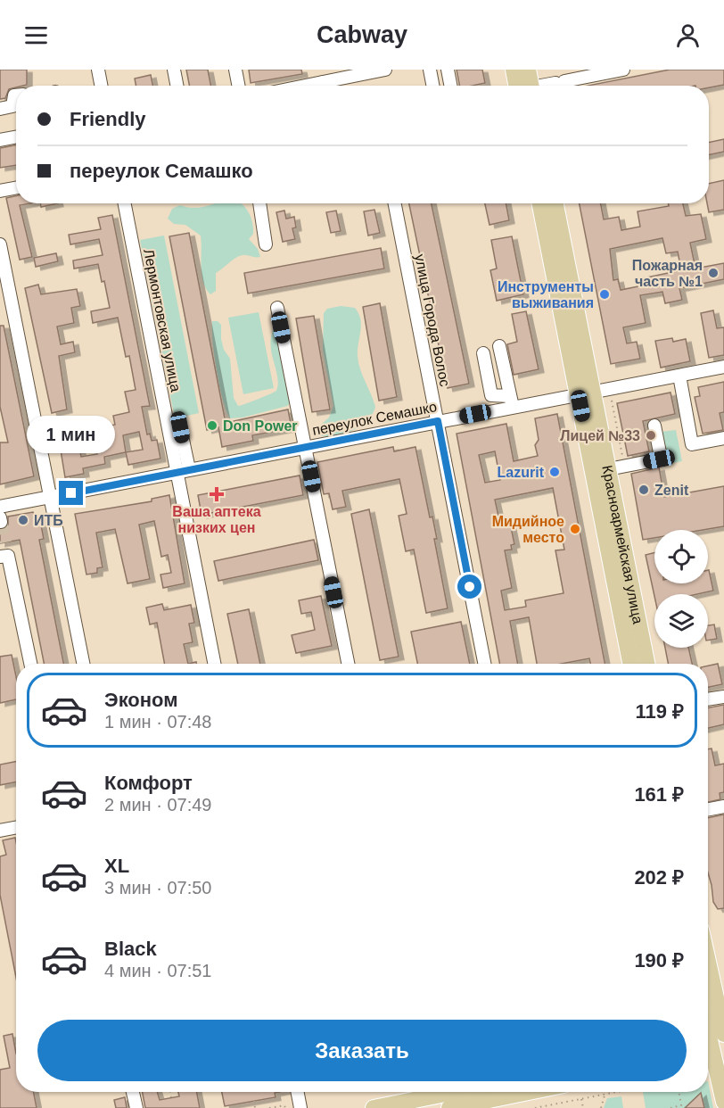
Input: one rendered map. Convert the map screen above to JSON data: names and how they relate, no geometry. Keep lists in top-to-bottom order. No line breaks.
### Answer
{"streets":{"main road":["Красноармейская улица"],"street":["Лермонтовская улица","улица Города Волос","переулок Семашко"]},"crossings":[["Лермонтовская улица","переулок Семашко"],["улица Города Волос","переулок Семашко"],["переулок Семашко","Красноармейская улица"]],"places":{"other":["Пожарная часть №1","Инструменты выживания","Don Power","Лицей №33","Lazurit","Zenit","ИТБ","Мидийное место"],"health":["Ваша аптека низких цен"]},"page":{"header":"Cabway","banner":["Friendly","переулок Семашко"],"bubble":"1 мин","list":[{"name":"Эконом","note":"1 мин · 07:48","value":"119 ₽"},{"name":"Комфорт","note":"2 мин · 07:49","value":"161 ₽"},{"name":"XL","note":"3 мин · 07:50","value":"202 ₽"},{"name":"Black","note":"4 мин · 07:51","value":"190 ₽"}],"buttons":"Заказать"}}
